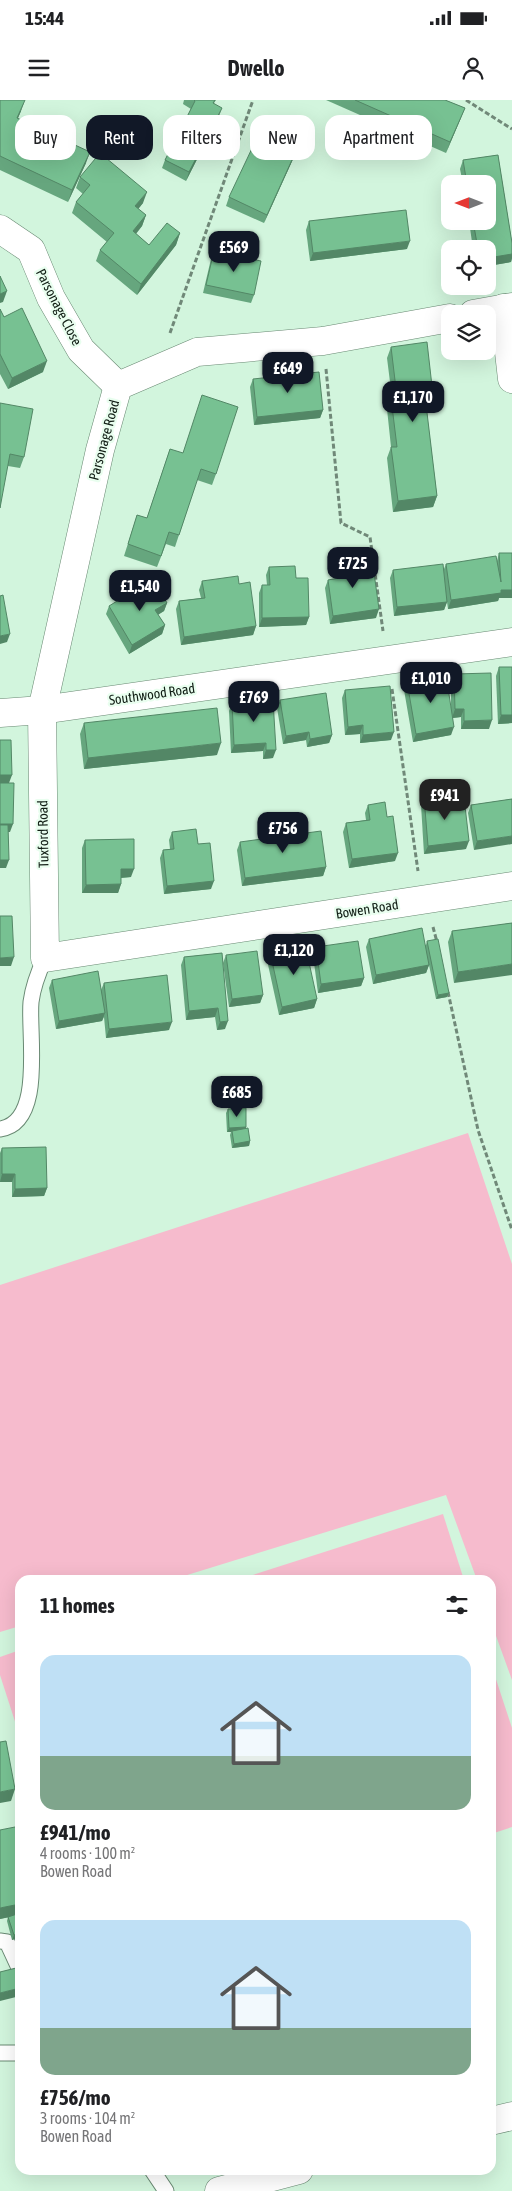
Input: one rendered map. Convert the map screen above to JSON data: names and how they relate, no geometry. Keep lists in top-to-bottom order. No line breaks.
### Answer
{"streets":{"street":["Parsonage Close","Parsonage Road","Southwood Road","Tuxford Road","Bowen Road"]},"crossings":[["Parsonage Close","Parsonage Road"],["Parsonage Road","Southwood Road"],["Parsonage Road","Tuxford Road"],["Southwood Road","Tuxford Road"],["Tuxford Road","Bowen Road"]],"north":"left","page":{"status":"15:44","header":"Dwello","chip":["Buy","Rent","Filters","New","Apartment"],"price":["£569","£649","£1,170","£725","£1,540","£1,010","£769","£941","£756","£1,120","£685"],"heading":"11 homes","list":[{"name":"£941/mo","note":"4 rooms · 100 m² · Bowen Road"},{"name":"£756/mo","note":"3 rooms · 104 m² · Bowen Road"}]}}
